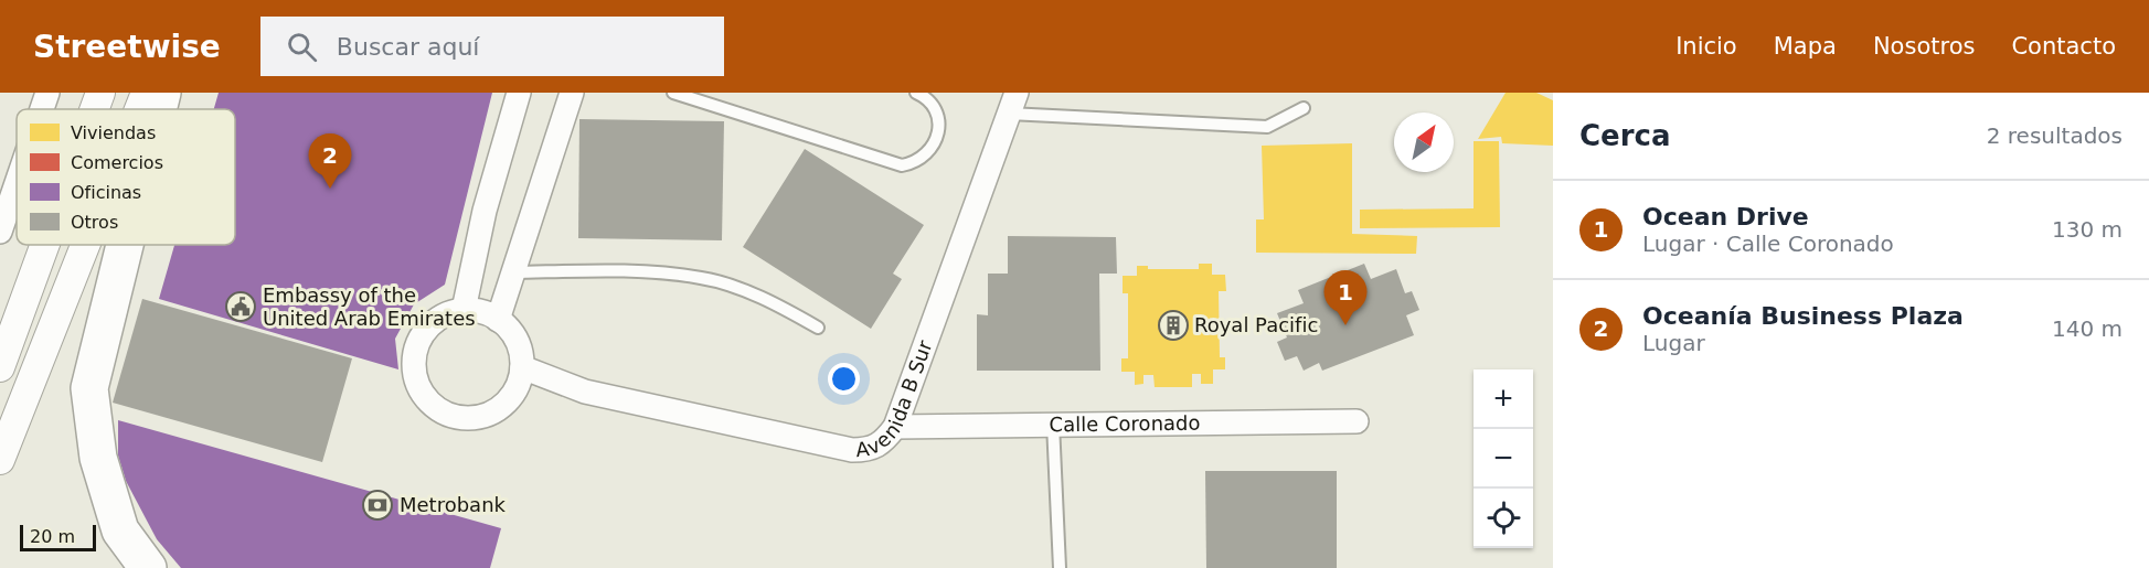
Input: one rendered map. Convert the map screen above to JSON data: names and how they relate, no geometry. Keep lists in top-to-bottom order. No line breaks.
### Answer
{"streets":{"street":["Avenida B Sur","Calle Coronado"]},"crossings":[["Avenida B Sur","Calle Coronado"]],"places":{"public building":["Embassy of the United Arab Emirates"],"building":["Royal Pacific"],"bank":["Metrobank"]},"legend":["Viviendas","Comercios","Oficinas","Otros"],"scale_bar":"20 m","north":"top right","page":{"header":"Streetwise","search":"Buscar aquí","nav":["Inicio","Mapa","Nosotros","Contacto"],"heading":["Cerca","2 resultados"],"pins":["2","1"],"list":[{"mark":"1","name":"Ocean Drive","note":"Lugar · Calle Coronado","value":"130 m"},{"mark":"2","name":"Oceanía Business Plaza","note":"Lugar","value":"140 m"}],"map_buttons":["+","−"],"scale":"20 m"}}
